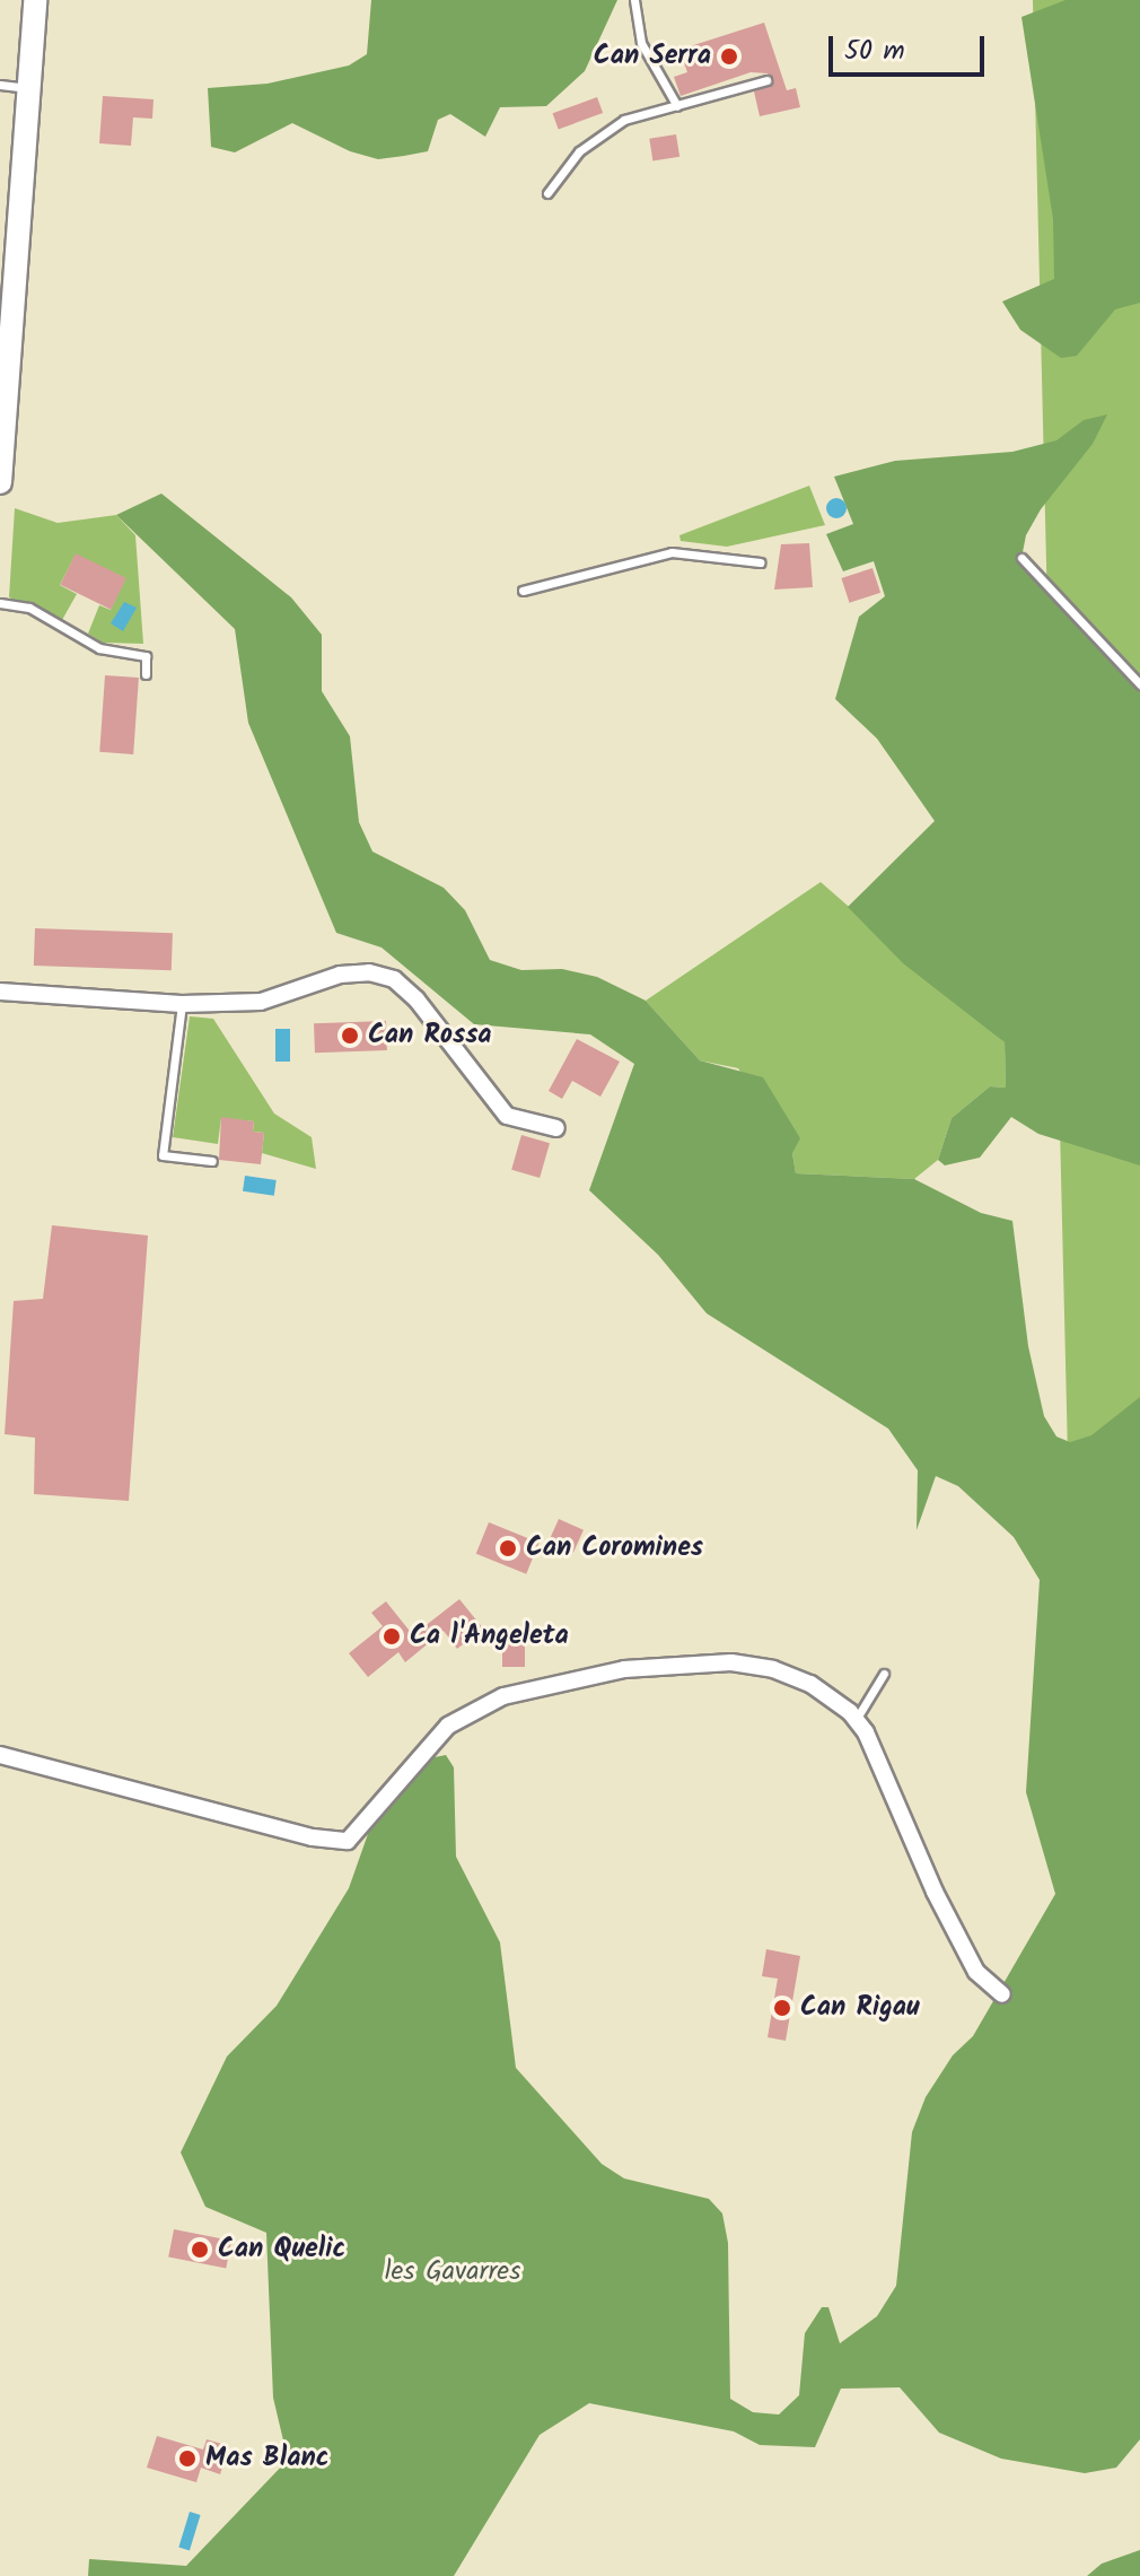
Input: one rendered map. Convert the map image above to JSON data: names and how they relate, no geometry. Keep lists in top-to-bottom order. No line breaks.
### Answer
{"parks":["les Gavarres"],"places":["Can Serra","Can Rossa","Can Coromines","Ca l'Angeleta","Can Rigau","Can Quelic","Mas Blanc"],"scale_bar":"50 m"}
